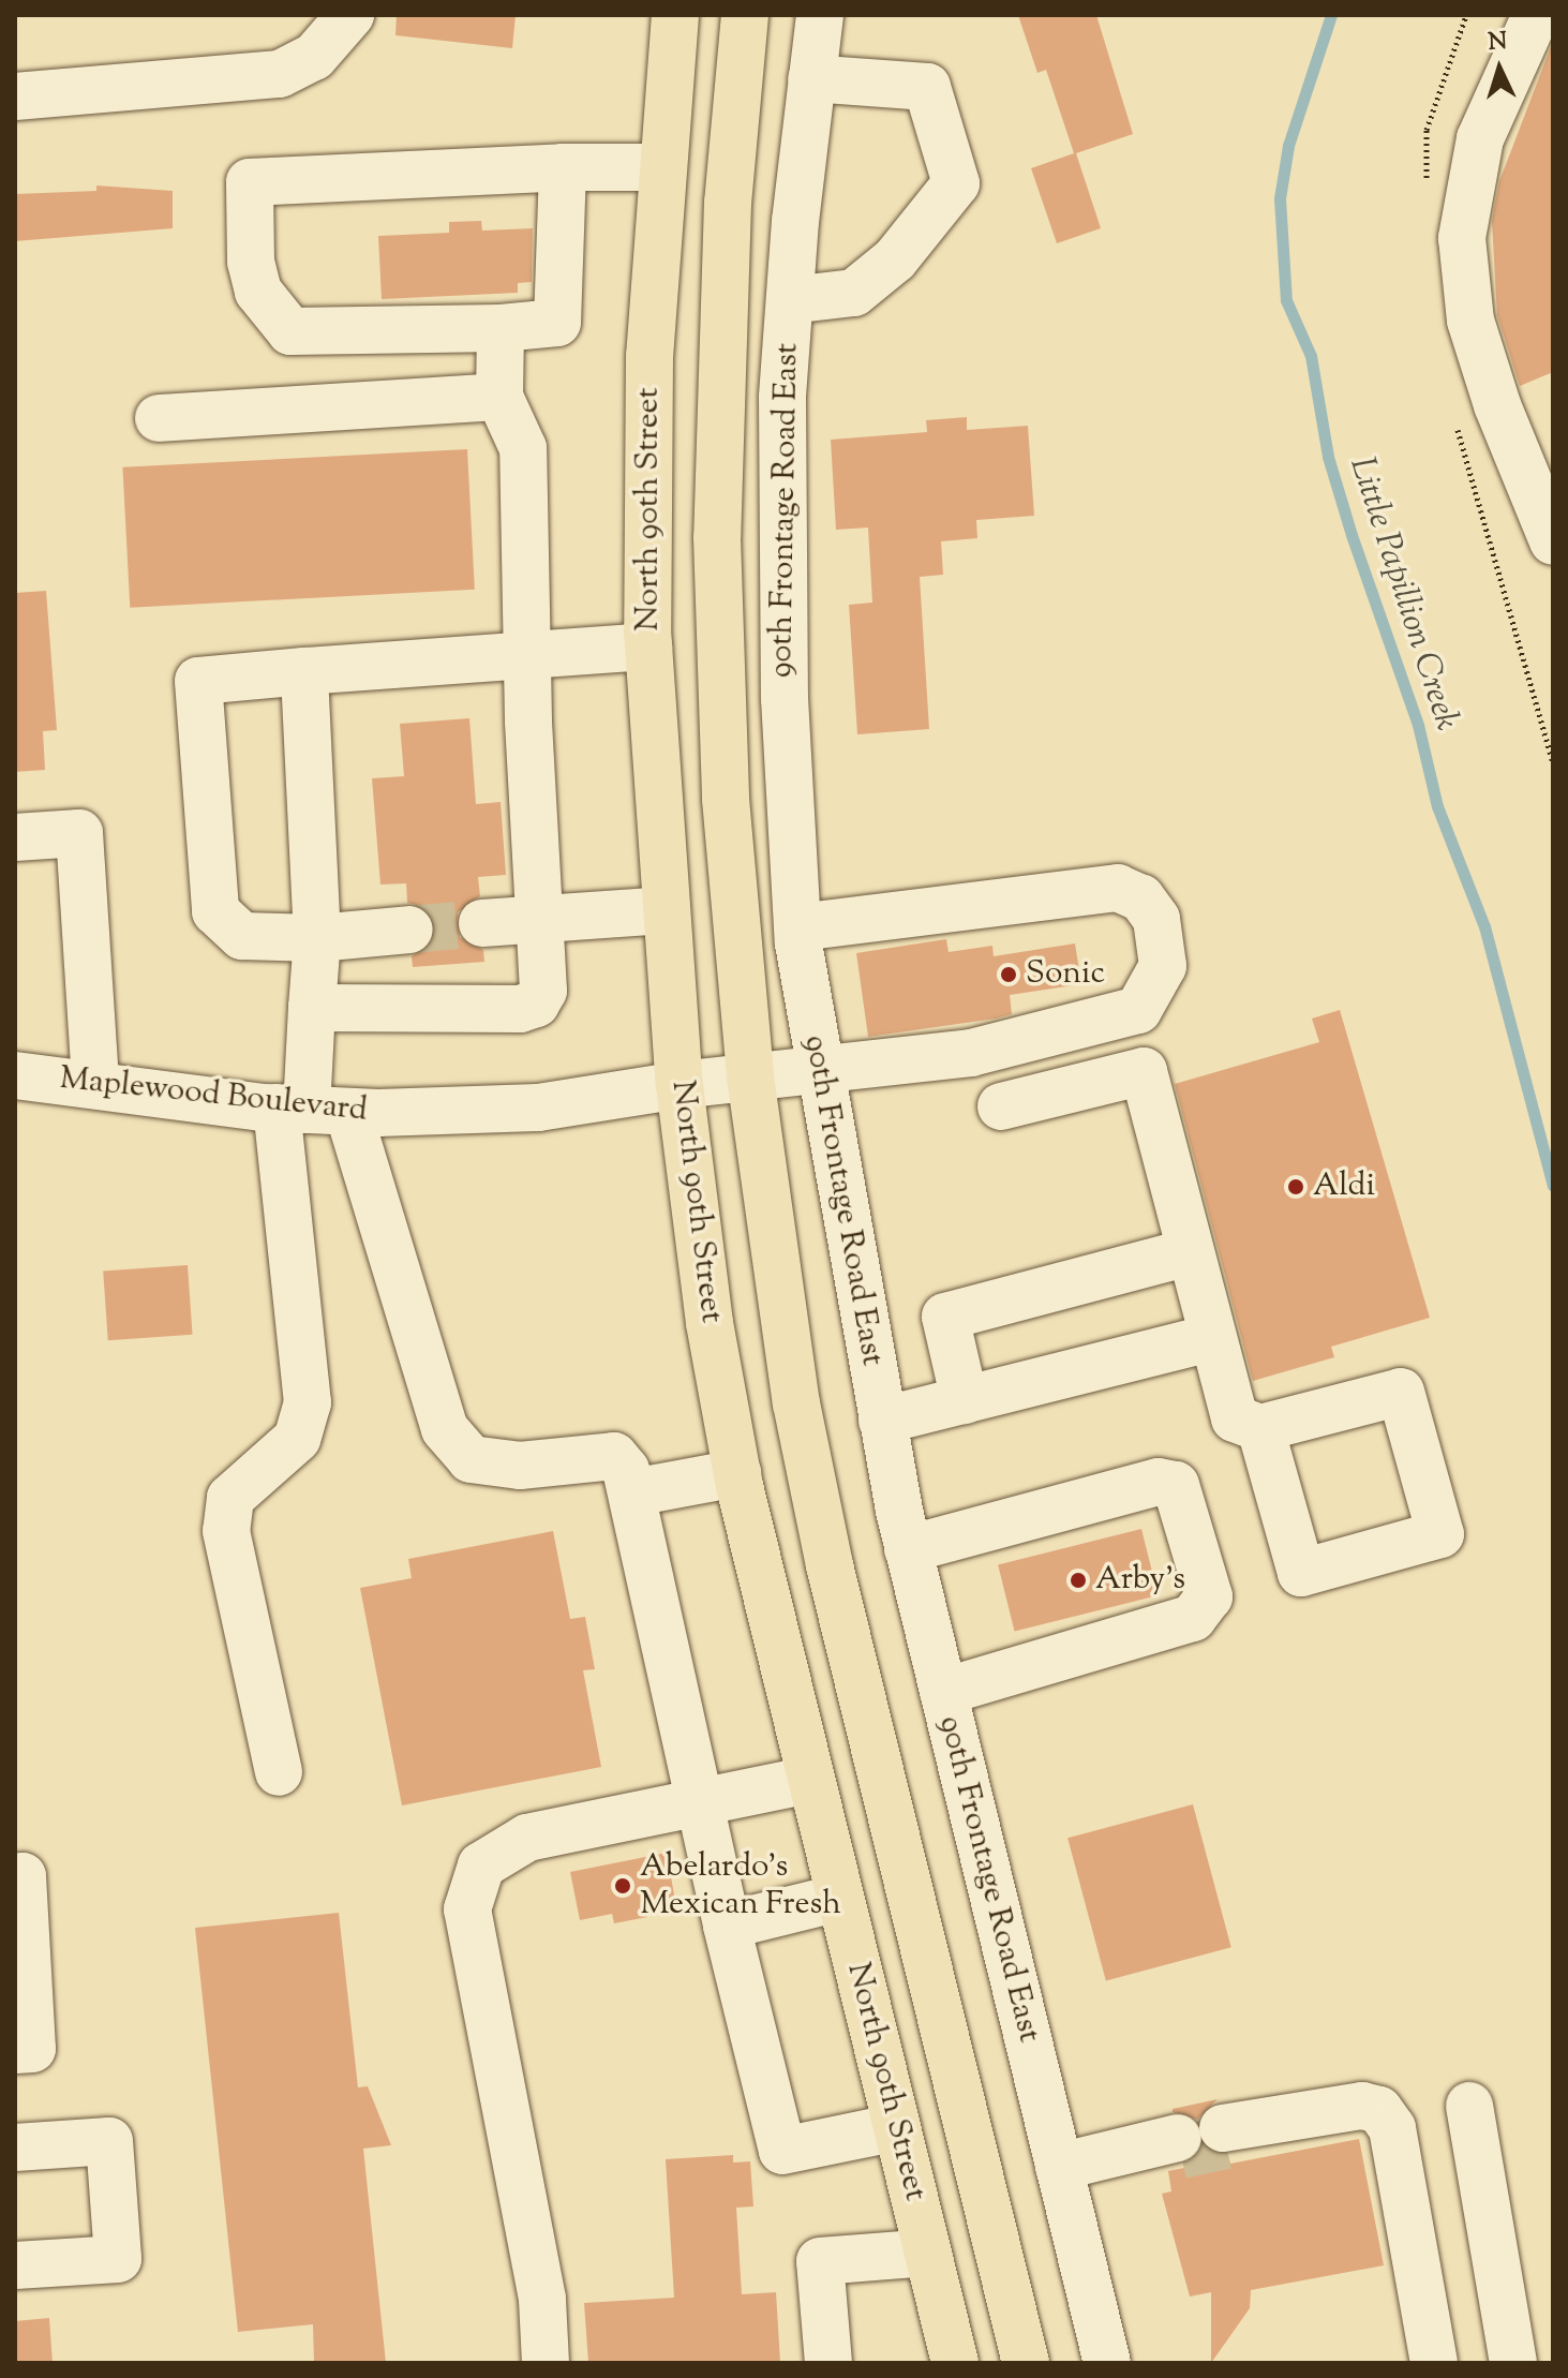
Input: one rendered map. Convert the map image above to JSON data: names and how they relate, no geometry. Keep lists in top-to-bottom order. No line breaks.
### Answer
{"streets":{"main road":["North 90th Street"],"street":["90th Frontage Road East","Maplewood Boulevard"]},"crossings":[["North 90th Street","Maplewood Boulevard"],["90th Frontage Road East","Maplewood Boulevard"]],"water":["Little Papillion Creek"],"places":["Sonic","Aldi","Arby's","Abelardo's Mexican Fresh"],"north":"top"}
